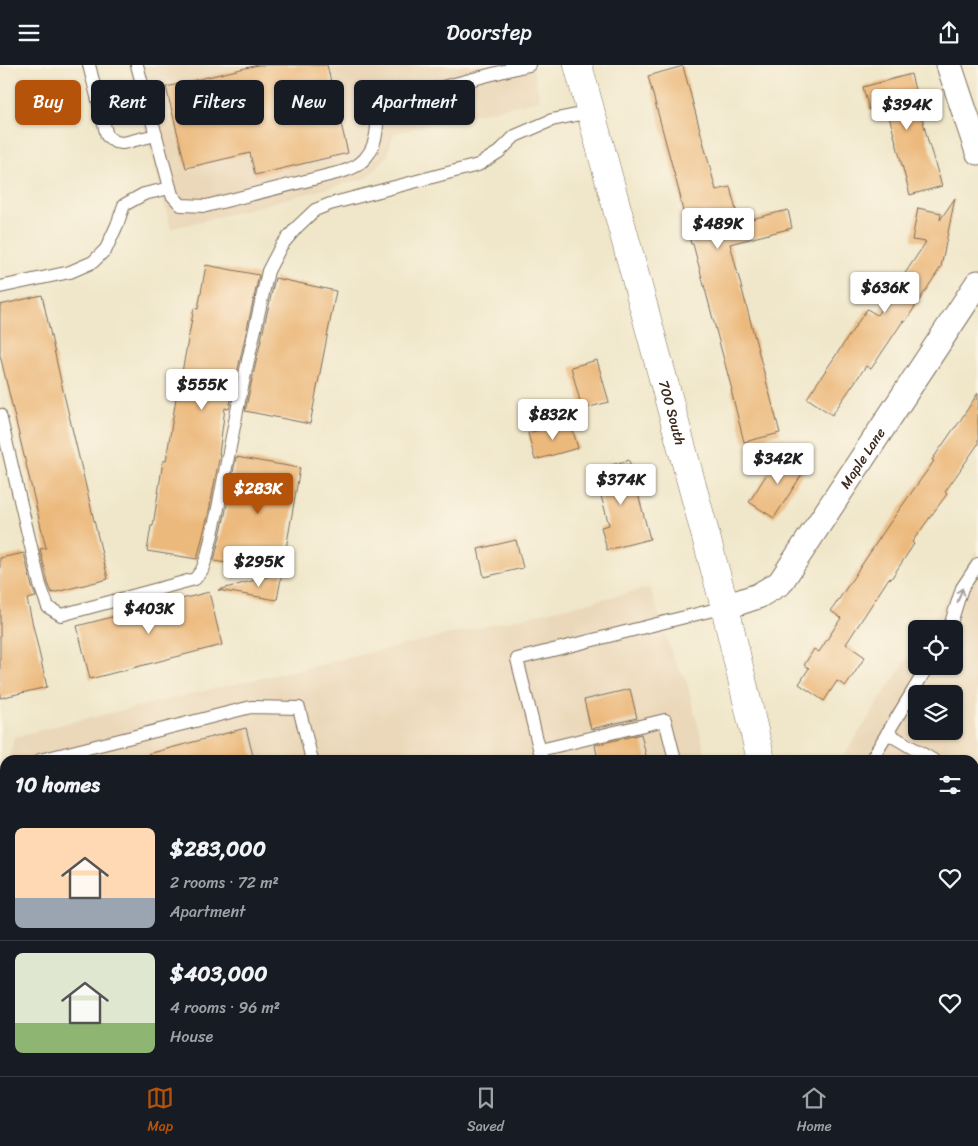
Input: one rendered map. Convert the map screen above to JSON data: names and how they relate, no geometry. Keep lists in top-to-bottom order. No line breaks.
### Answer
{"streets":{"street":["700 South","Maple Lane"]},"crossings":[["700 South","Maple Lane"]],"page":{"header":"Doorstep","chip":["Buy","Rent","Filters","New","Apartment"],"price":["$394K","$489K","$636K","$555K","$832K","$342K","$374K","$283K","$295K","$403K"],"heading":"10 homes","list":[{"name":"$283,000","note":"2 rooms · 72 m² · Apartment"},{"name":"$403,000","note":"4 rooms · 96 m² · House"}],"tabs":["Map","Saved","Home"]}}
